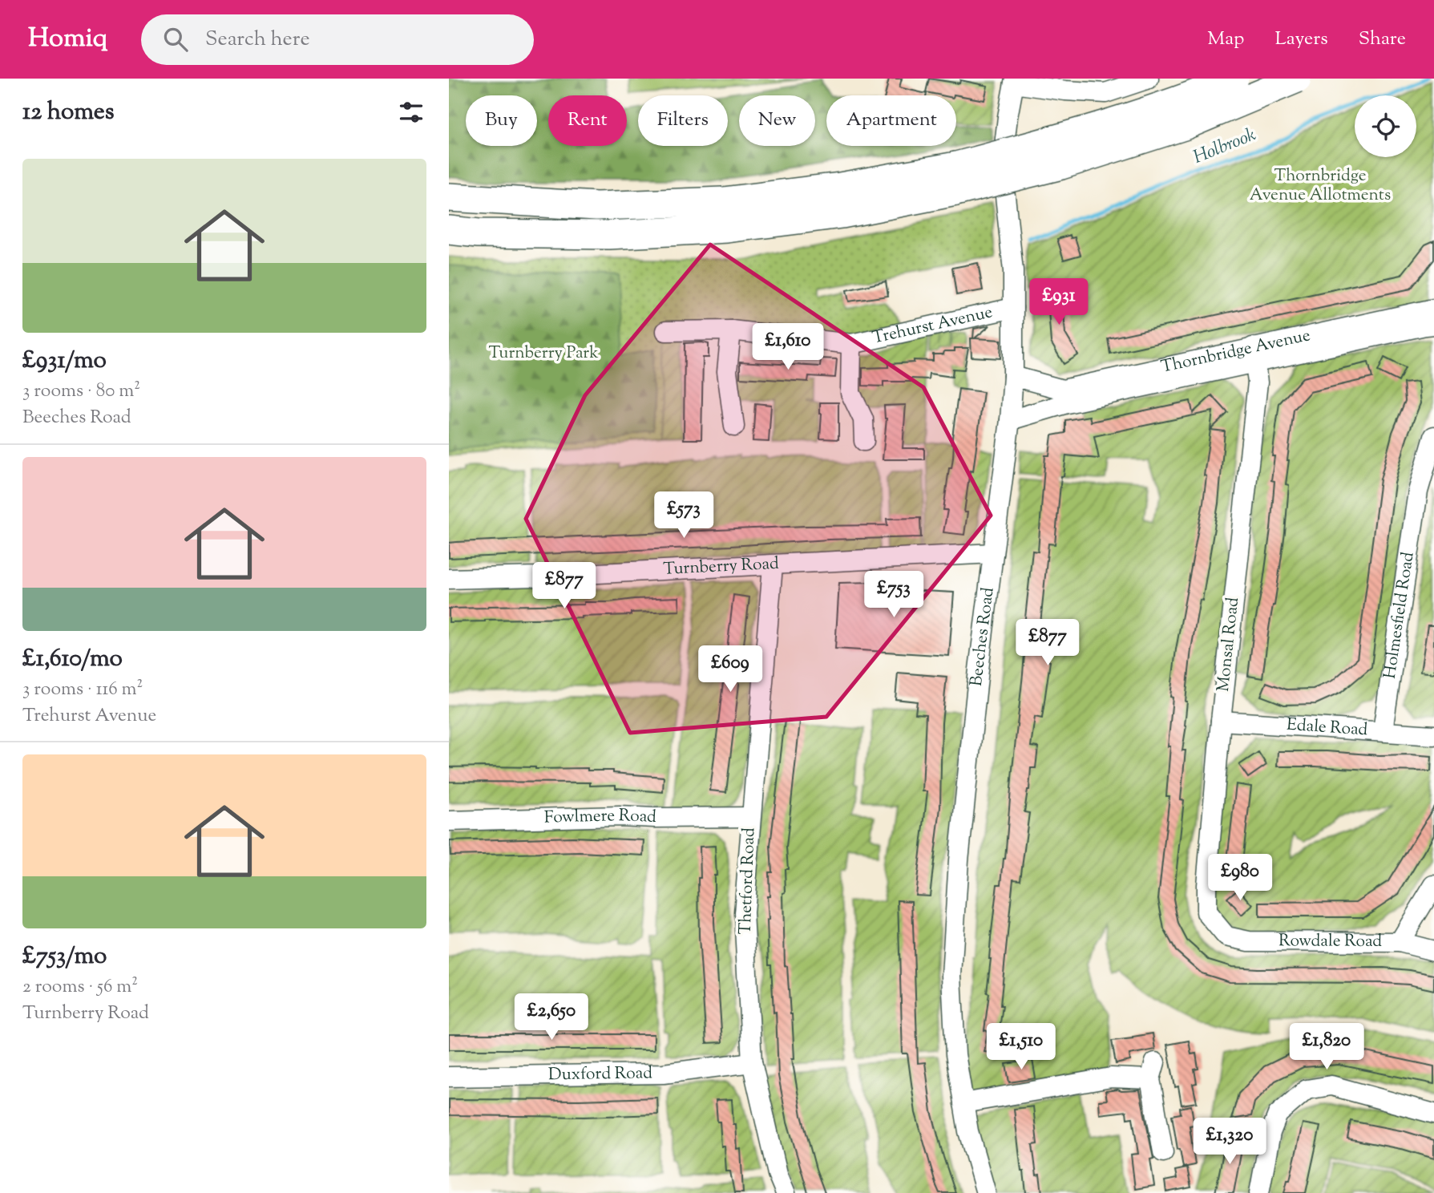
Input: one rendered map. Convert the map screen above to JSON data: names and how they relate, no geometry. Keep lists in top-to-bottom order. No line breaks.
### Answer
{"streets":{"street":["Trehurst Avenue","Thornbridge Avenue","Turnberry Road","Holmesfield Road","Beeches Road","Monsal Road","Edale Road","Fowlmere Road","Thetford Road","Rowdale Road","Duxford Road"]},"crossings":[["Trehurst Avenue","Beeches Road"],["Thornbridge Avenue","Beeches Road"],["Thornbridge Avenue","Monsal Road"],["Turnberry Road","Beeches Road"],["Turnberry Road","Thetford Road"],["Holmesfield Road","Edale Road"],["Monsal Road","Edale Road"],["Monsal Road","Rowdale Road"],["Fowlmere Road","Thetford Road"],["Thetford Road","Duxford Road"]],"water":["Holbrook"],"parks":["Thornbridge Avenue Allotments","Turnberry Park"],"page":{"header":"Homiq","search":"Search here","nav":["Map","Layers","Share"],"heading":"12 homes","chip":["Buy","Rent","Filters","New","Apartment"],"list":[{"name":"£931/mo","note":"3 rooms · 80 m² · Beeches Road"},{"name":"£1,610/mo","note":"3 rooms · 116 m² · Trehurst Avenue"},{"name":"£753/mo","note":"2 rooms · 56 m² · Turnberry Road"}],"price":["£931","£1,610","£573","£877","£753","£877","£609","£980","£2,650","£1,510","£1,820","£1,320"]}}
